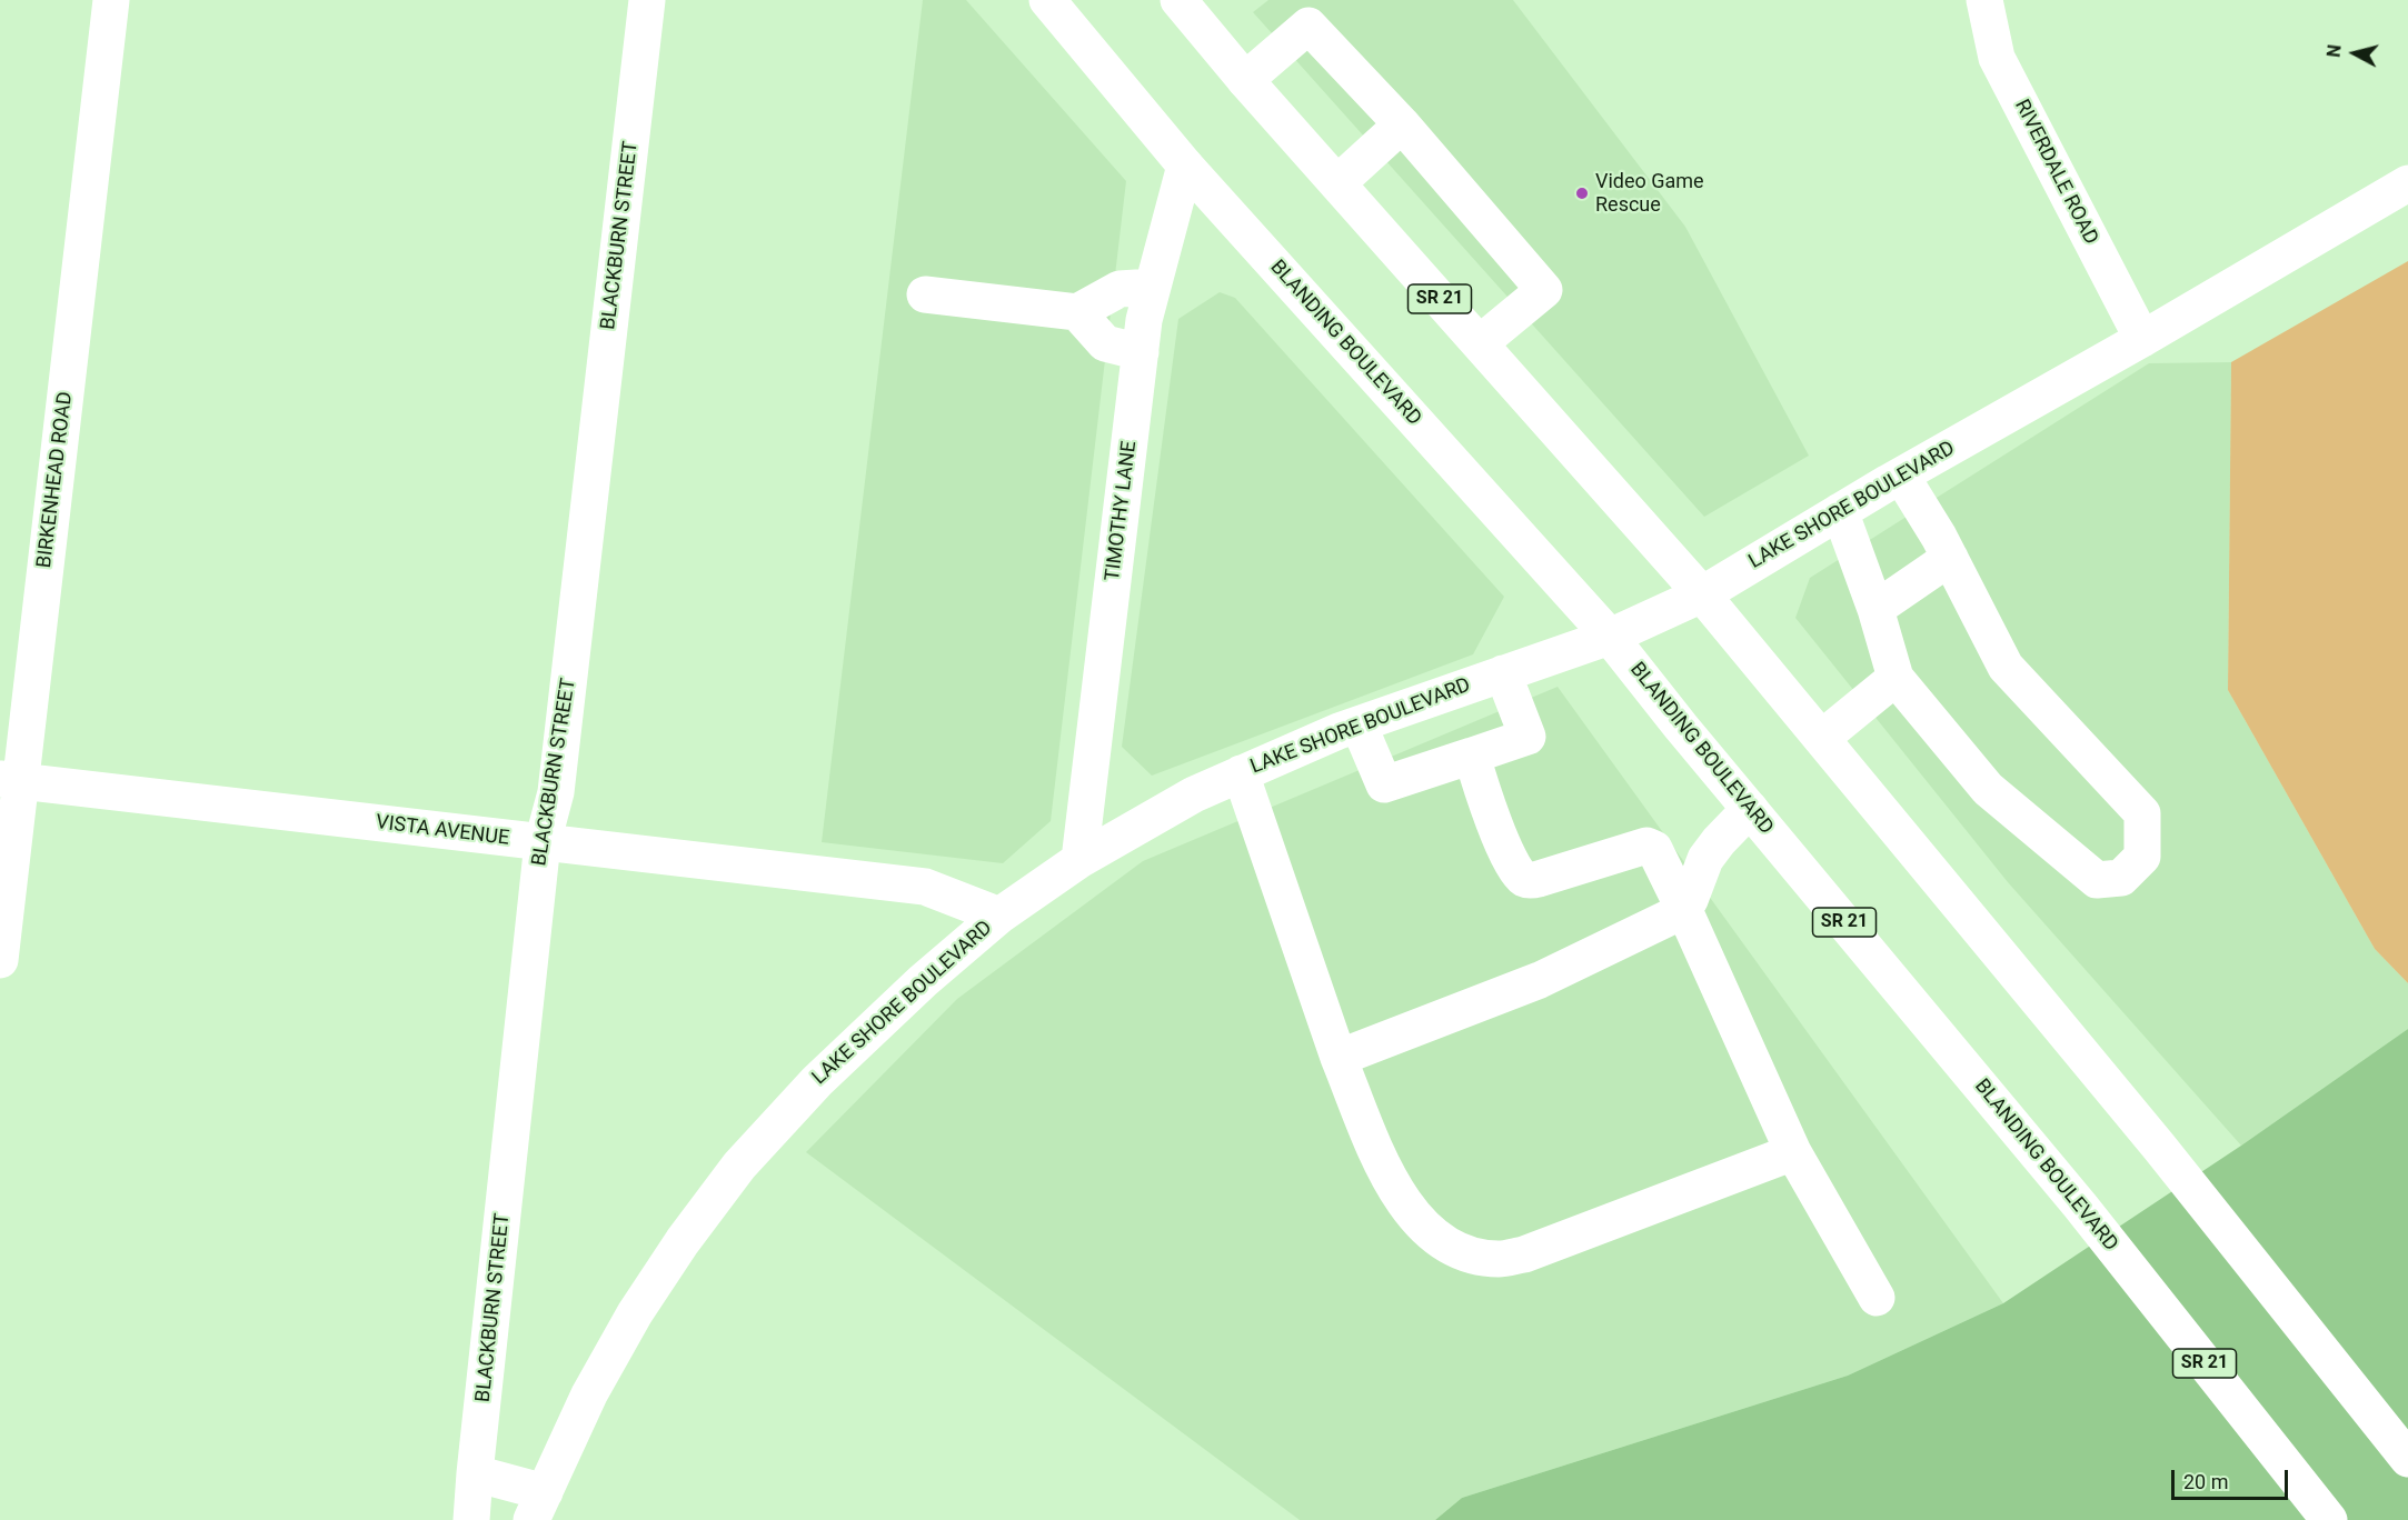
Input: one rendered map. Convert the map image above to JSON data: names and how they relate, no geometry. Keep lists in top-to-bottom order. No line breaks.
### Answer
{"streets":{"street":["RIVERDALE ROAD","BLACKBURN STREET","SR 21","BLANDING BOULEVARD","BIRKENHEAD ROAD","LAKE SHORE BOULEVARD","TIMOTHY LANE","VISTA AVENUE"]},"crossings":[["RIVERDALE ROAD","LAKE SHORE BOULEVARD"],["BLACKBURN STREET","VISTA AVENUE"],["SR 21","LAKE SHORE BOULEVARD"],["BLANDING BOULEVARD","LAKE SHORE BOULEVARD"],["BLANDING BOULEVARD","TIMOTHY LANE"],["BIRKENHEAD ROAD","VISTA AVENUE"],["LAKE SHORE BOULEVARD","TIMOTHY LANE"],["LAKE SHORE BOULEVARD","VISTA AVENUE"]],"places":["Video Game Rescue"],"scale_bar":"20 m","north":"left"}
